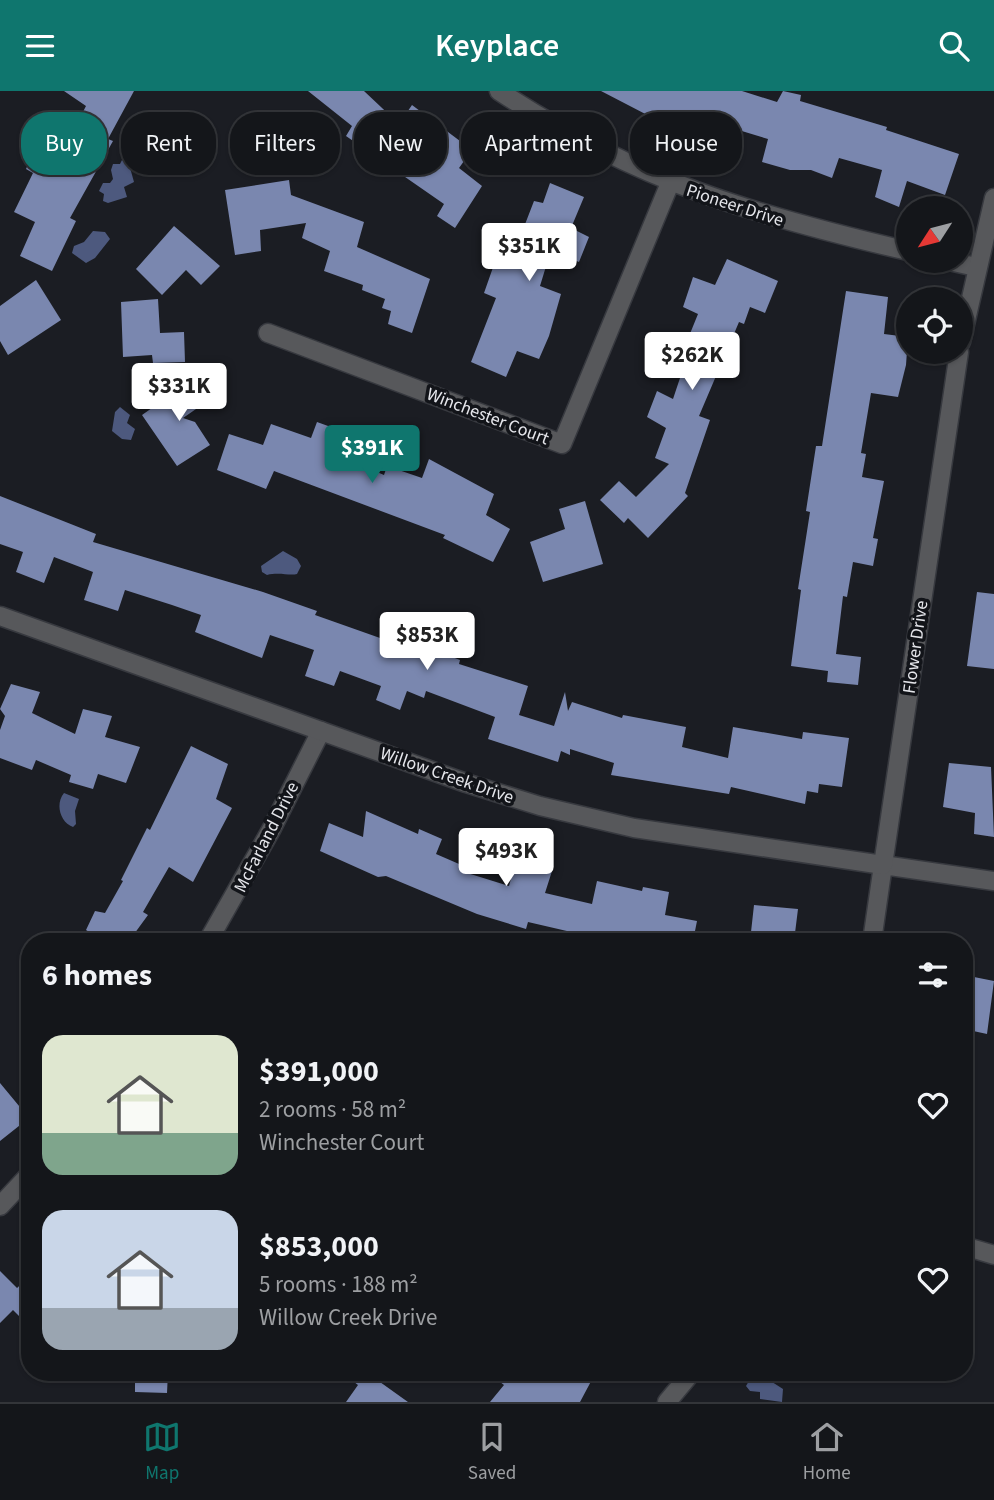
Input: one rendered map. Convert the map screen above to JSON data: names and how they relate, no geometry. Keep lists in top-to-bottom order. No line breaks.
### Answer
{"streets":{"street":["Pioneer Drive","Winchester Court","Flower Drive","Willow Creek Drive","McFarland Drive"]},"crossings":[["Pioneer Drive","Winchester Court"],["Flower Drive","Willow Creek Drive"],["Willow Creek Drive","McFarland Drive"]],"north":"bottom left","page":{"header":"Keyplace","chip":["Buy","Rent","Filters","New","Apartment","House"],"price":["$351K","$262K","$331K","$391K","$853K","$493K"],"heading":"6 homes","list":[{"name":"$391,000","note":"2 rooms · 58 m² · Winchester Court"},{"name":"$853,000","note":"5 rooms · 188 m² · Willow Creek Drive"}],"tabs":["Map","Saved","Home"]}}
